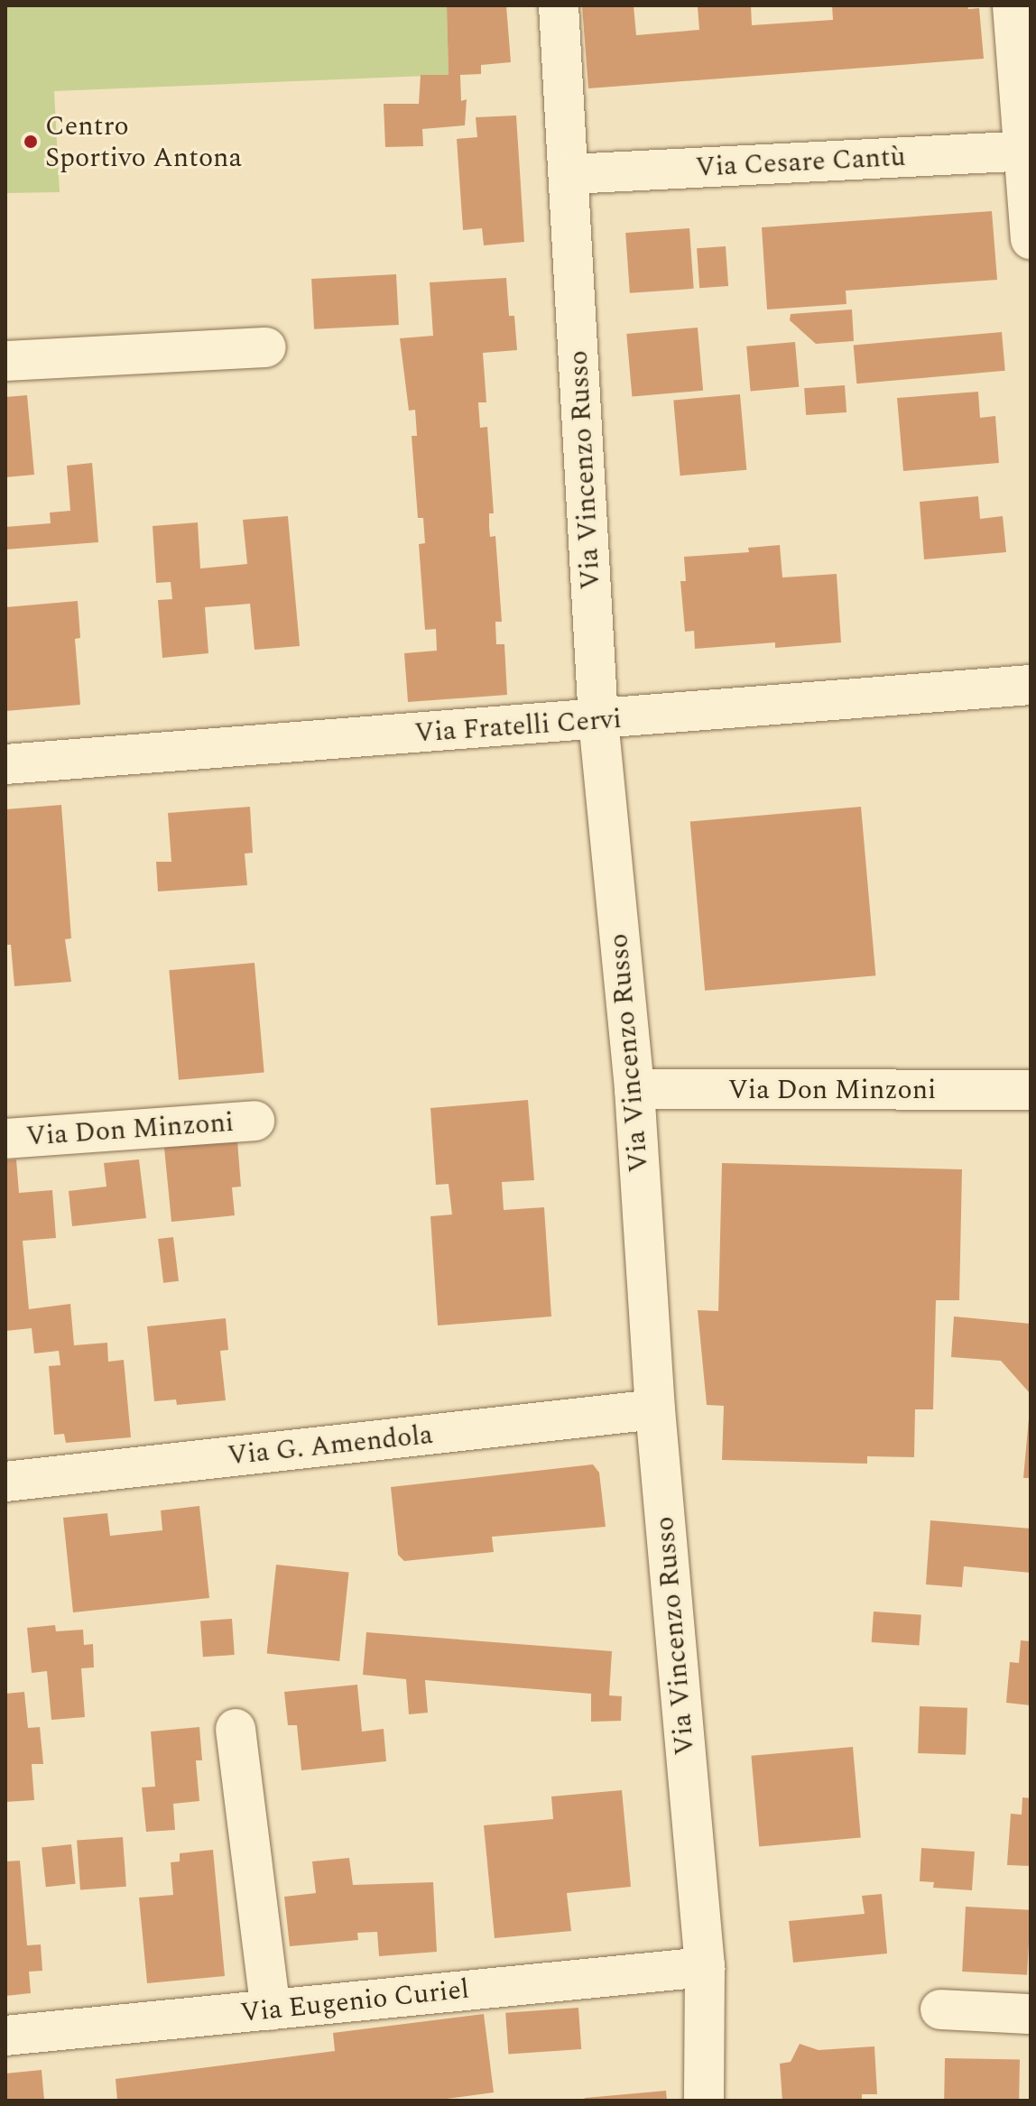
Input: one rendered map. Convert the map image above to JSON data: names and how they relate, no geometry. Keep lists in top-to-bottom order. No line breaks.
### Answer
{"streets":{"street":["Via Cesare Cantù","Via Vincenzo Russo","Via Fratelli Cervi","Via Don Minzoni","Via G. Amendola","Via Eugenio Curiel"]},"crossings":[["Via Cesare Cantù","Via Vincenzo Russo"],["Via Vincenzo Russo","Via Fratelli Cervi"],["Via Vincenzo Russo","Via Don Minzoni"],["Via Vincenzo Russo","Via G. Amendola"],["Via Vincenzo Russo","Via Eugenio Curiel"]],"places":["Centro Sportivo Antona"]}
